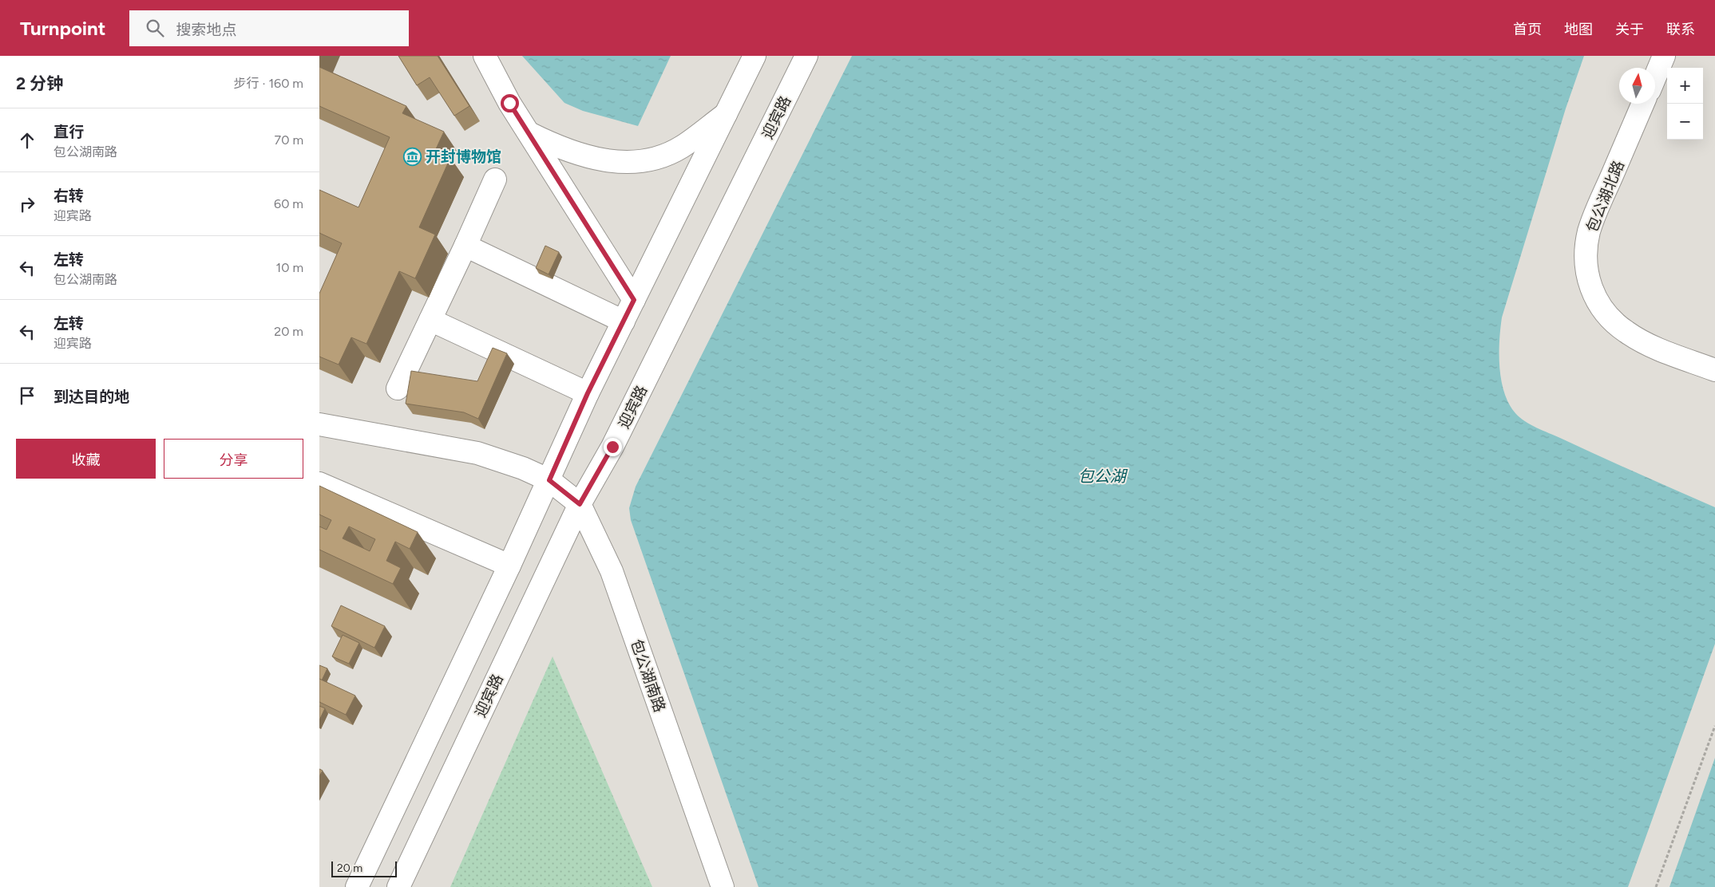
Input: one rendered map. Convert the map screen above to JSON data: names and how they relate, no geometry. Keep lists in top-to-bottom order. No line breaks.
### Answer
{"streets":{"main road":["迎宾路","包公湖北路","包公湖南路"]},"crossings":[["迎宾路","包公湖南路"]],"water":["包公湖"],"places":{"museum":["开封博物馆"]},"scale_bar":"20 m","north":"top","page":{"header":"Turnpoint","search":"搜索地点","nav":["首页","地图","关于","联系"],"heading":["2 分钟","步行 · 160 m"],"map_buttons":["+","−"],"list":[["直行","包公湖南路","70 m"],["右转","迎宾路","60 m"],["左转","包公湖南路","10 m"],["左转","迎宾路","20 m"],"到达目的地"],"buttons":["收藏","分享"],"scale":"20 m"}}
